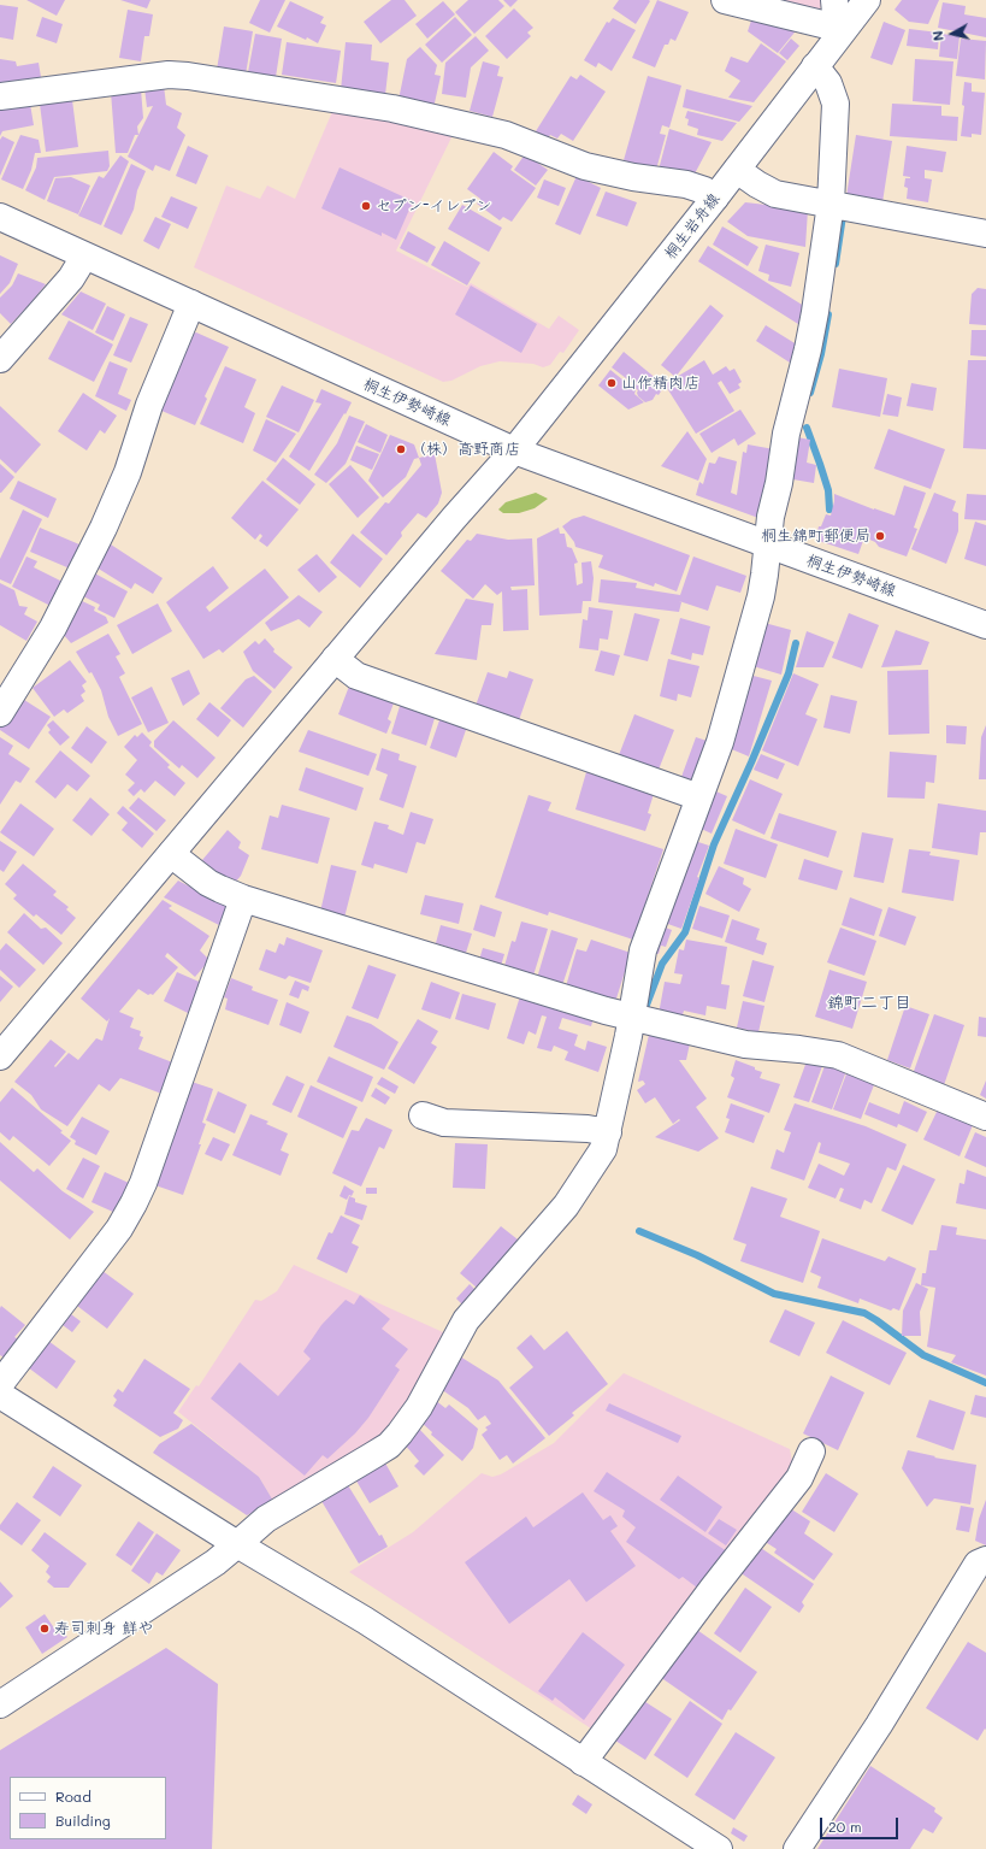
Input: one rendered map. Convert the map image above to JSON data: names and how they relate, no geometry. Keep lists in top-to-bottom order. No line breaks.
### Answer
{"streets":{"street":["桐生岩舟線","桐生伊勢崎線"]},"crossings":[["桐生岩舟線","桐生伊勢崎線"]],"districts":["錦町二丁目"],"places":["セブン-イレブン","山作精肉店","（株）高野商店","桐生錦町郵便局","寿司刺身 鮮や"],"legend":["Road","Building"],"scale_bar":"20 m","north":"left"}
